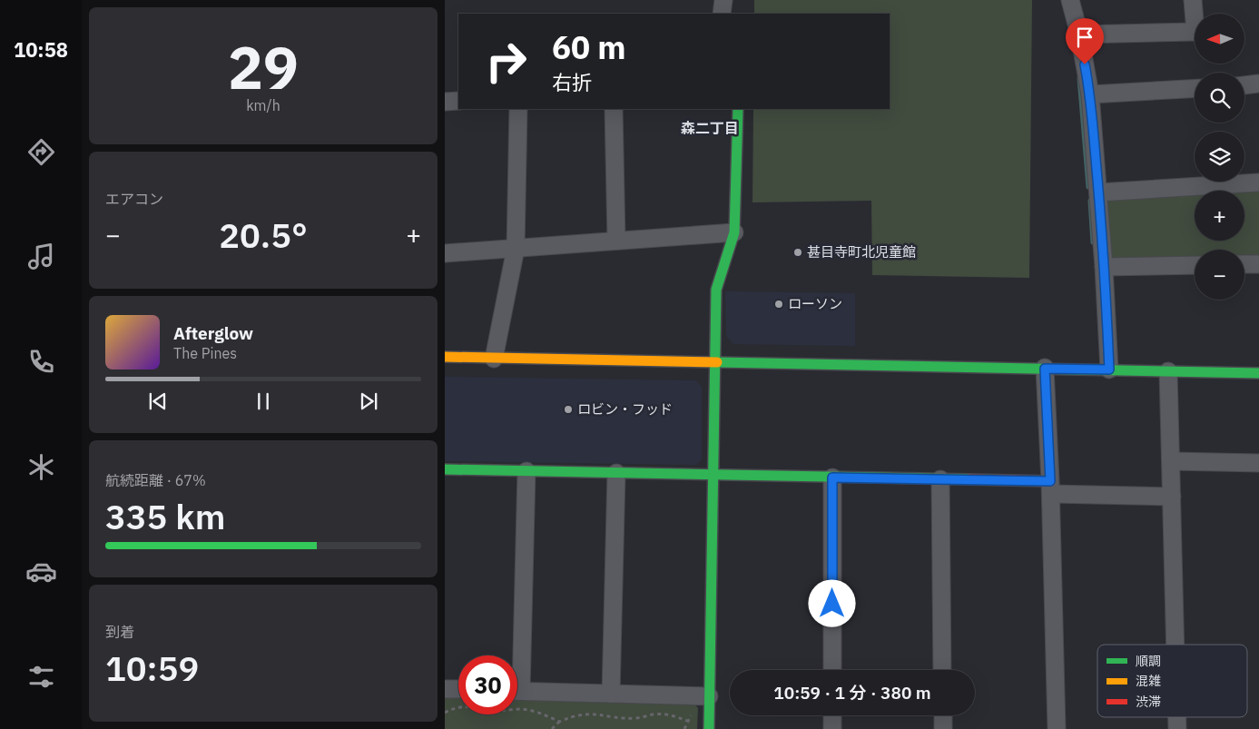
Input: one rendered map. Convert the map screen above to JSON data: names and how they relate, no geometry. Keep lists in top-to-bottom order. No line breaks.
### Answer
{"districts":["森二丁目"],"places":["甚目寺町北児童館","ローソン","ロビン・フッド"],"legend":["順調","混雑","渋滞"],"north":"left","page":{"tabs":"10:58","tile":[["29","km/h"],"エアコン",["航続距離 · 67%","335 km"],["到着","10:59"]],"map_buttons":["+","−"],"turn":["60 m","右折"],"heat":["−","20.5°","+"],"song":["Afterglow","The Pines"],"limit":"30","trip":"10:59 · 1 分 · 380 m"}}
